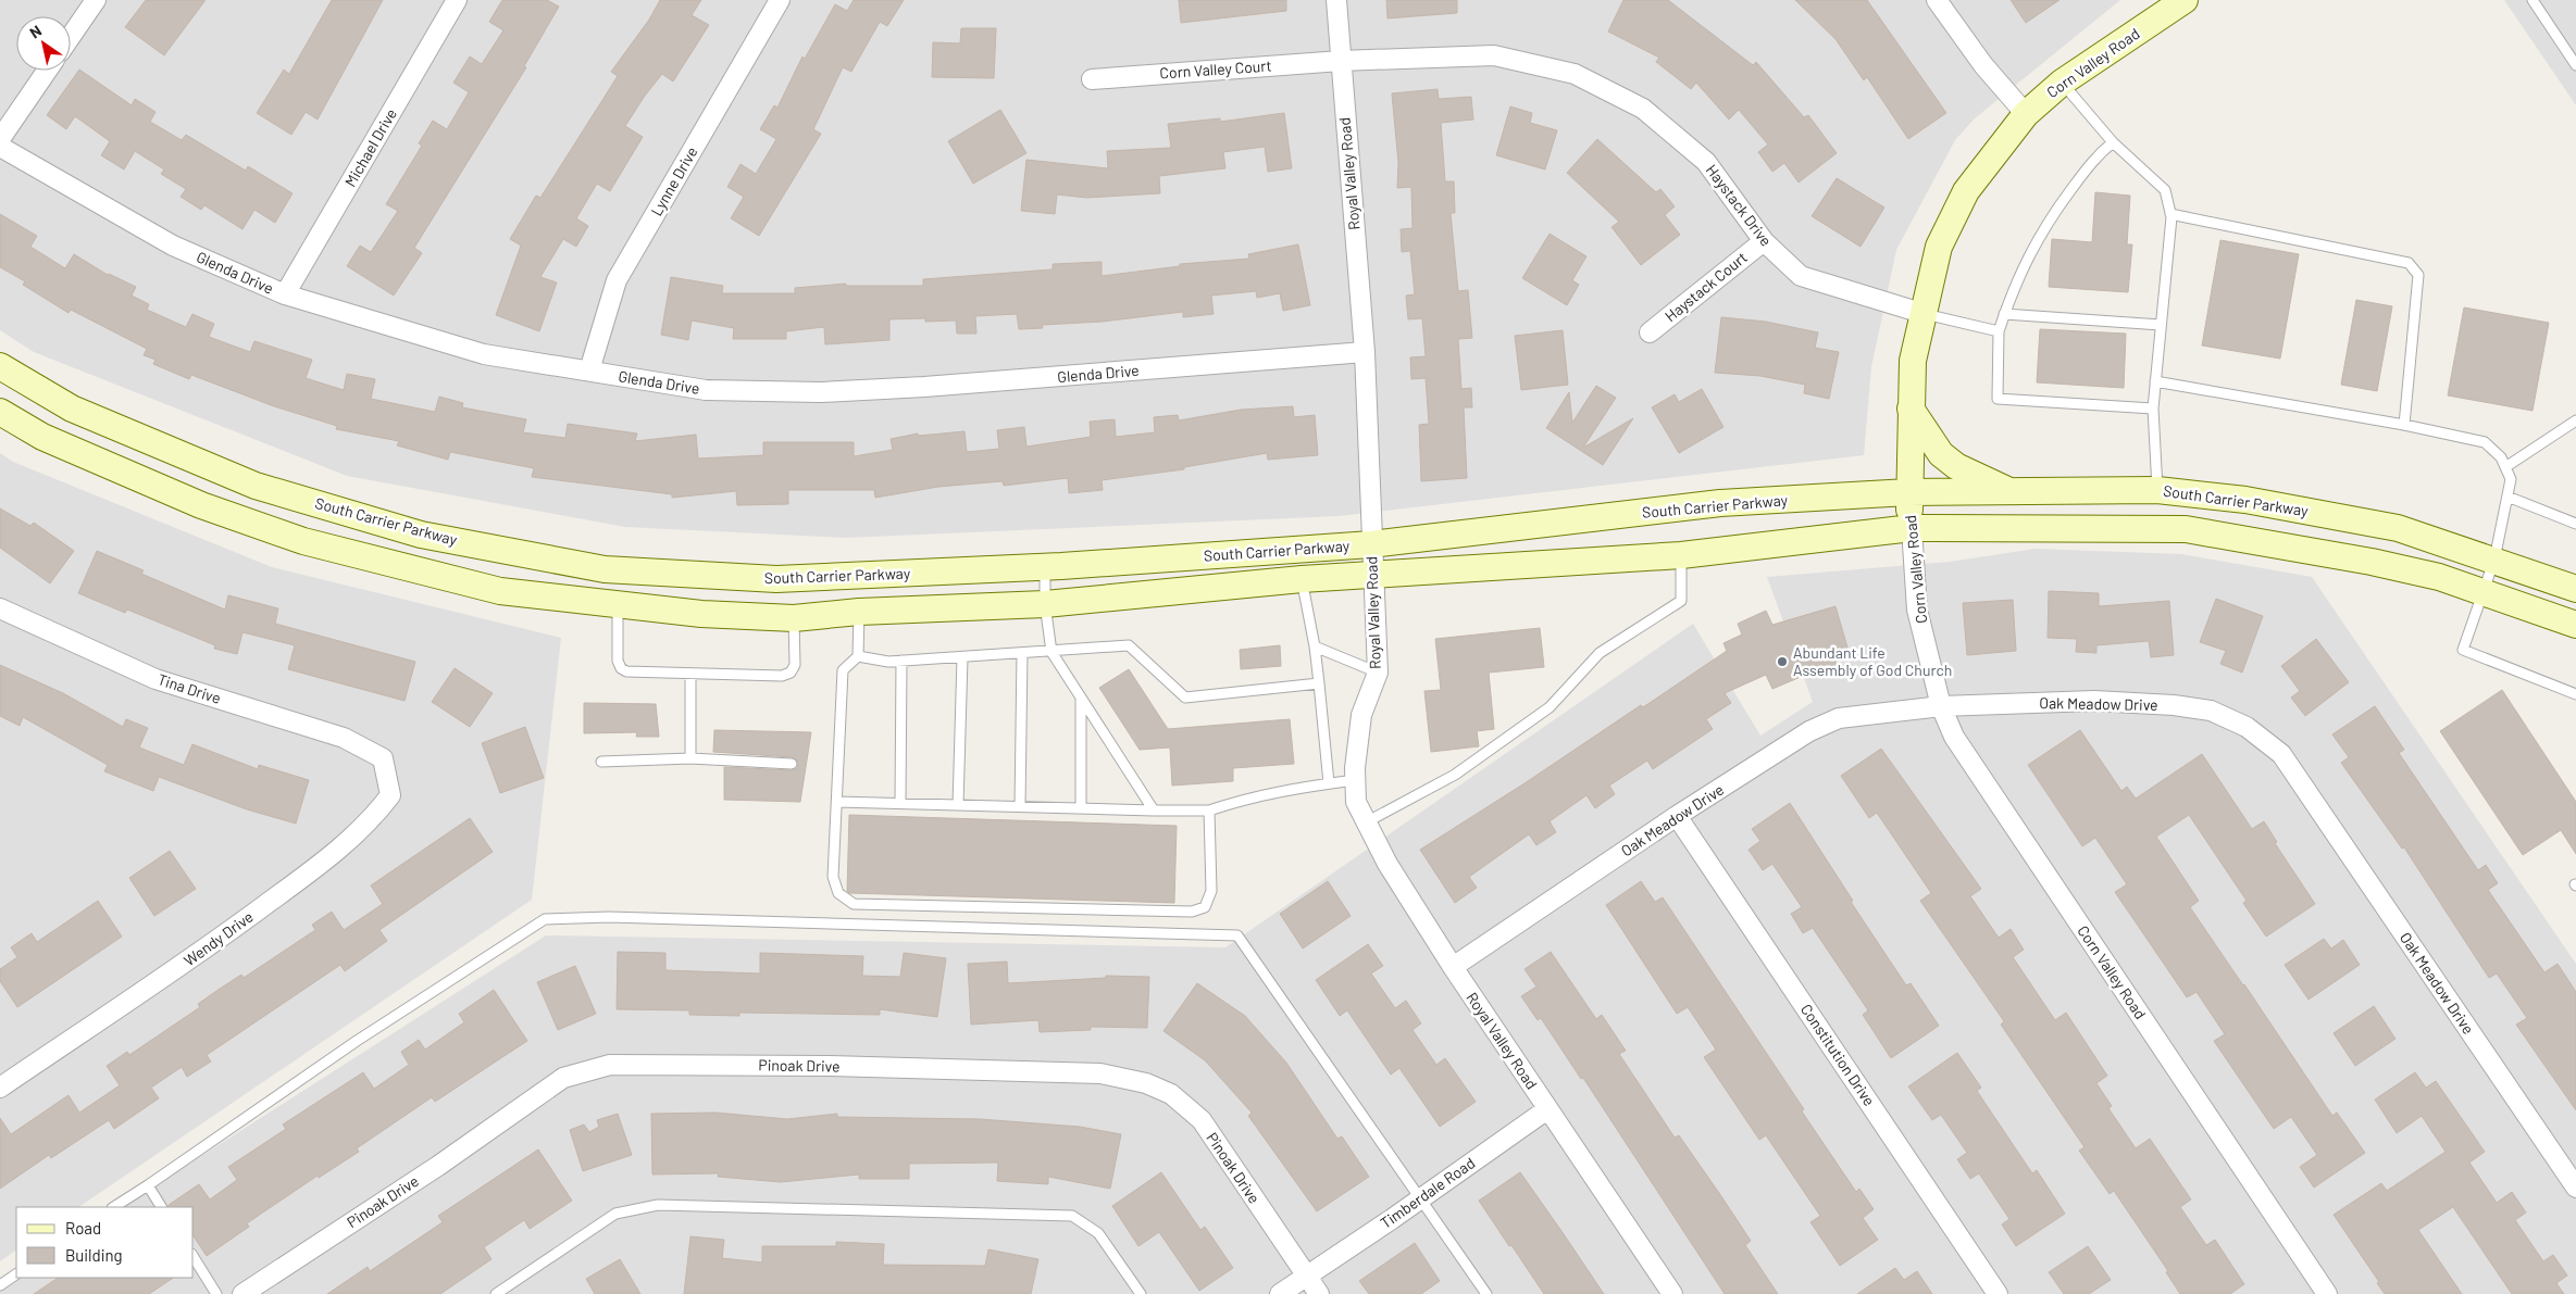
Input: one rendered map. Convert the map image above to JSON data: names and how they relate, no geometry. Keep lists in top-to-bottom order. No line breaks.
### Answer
{"streets":{"main road":["Corn Valley Road","South Carrier Parkway"],"street":["Corn Valley Court","Michael Drive","Royal Valley Road","Lynne Drive","Haystack Drive","Glenda Drive","Haystack Court","Tina Drive","Oak Meadow Drive","Wendy Drive","Constitution Drive","Pinoak Drive","Timberdale Road"]},"crossings":[["Corn Valley Road","Haystack Drive"],["Corn Valley Road","South Carrier Parkway"],["Corn Valley Road","Oak Meadow Drive"],["Corn Valley Court","Royal Valley Road"],["Corn Valley Court","Haystack Drive"],["Michael Drive","Glenda Drive"],["Royal Valley Road","Haystack Drive"],["Royal Valley Road","Glenda Drive"],["Royal Valley Road","South Carrier Parkway"],["Royal Valley Road","Oak Meadow Drive"],["Royal Valley Road","Timberdale Road"],["Lynne Drive","Glenda Drive"],["Haystack Drive","Haystack Court"],["Tina Drive","Wendy Drive"],["Oak Meadow Drive","Constitution Drive"],["Pinoak Drive","Timberdale Road"]],"places":["Abundant Life Assembly of God Church"],"legend":["Road","Building"],"north":"top left"}
